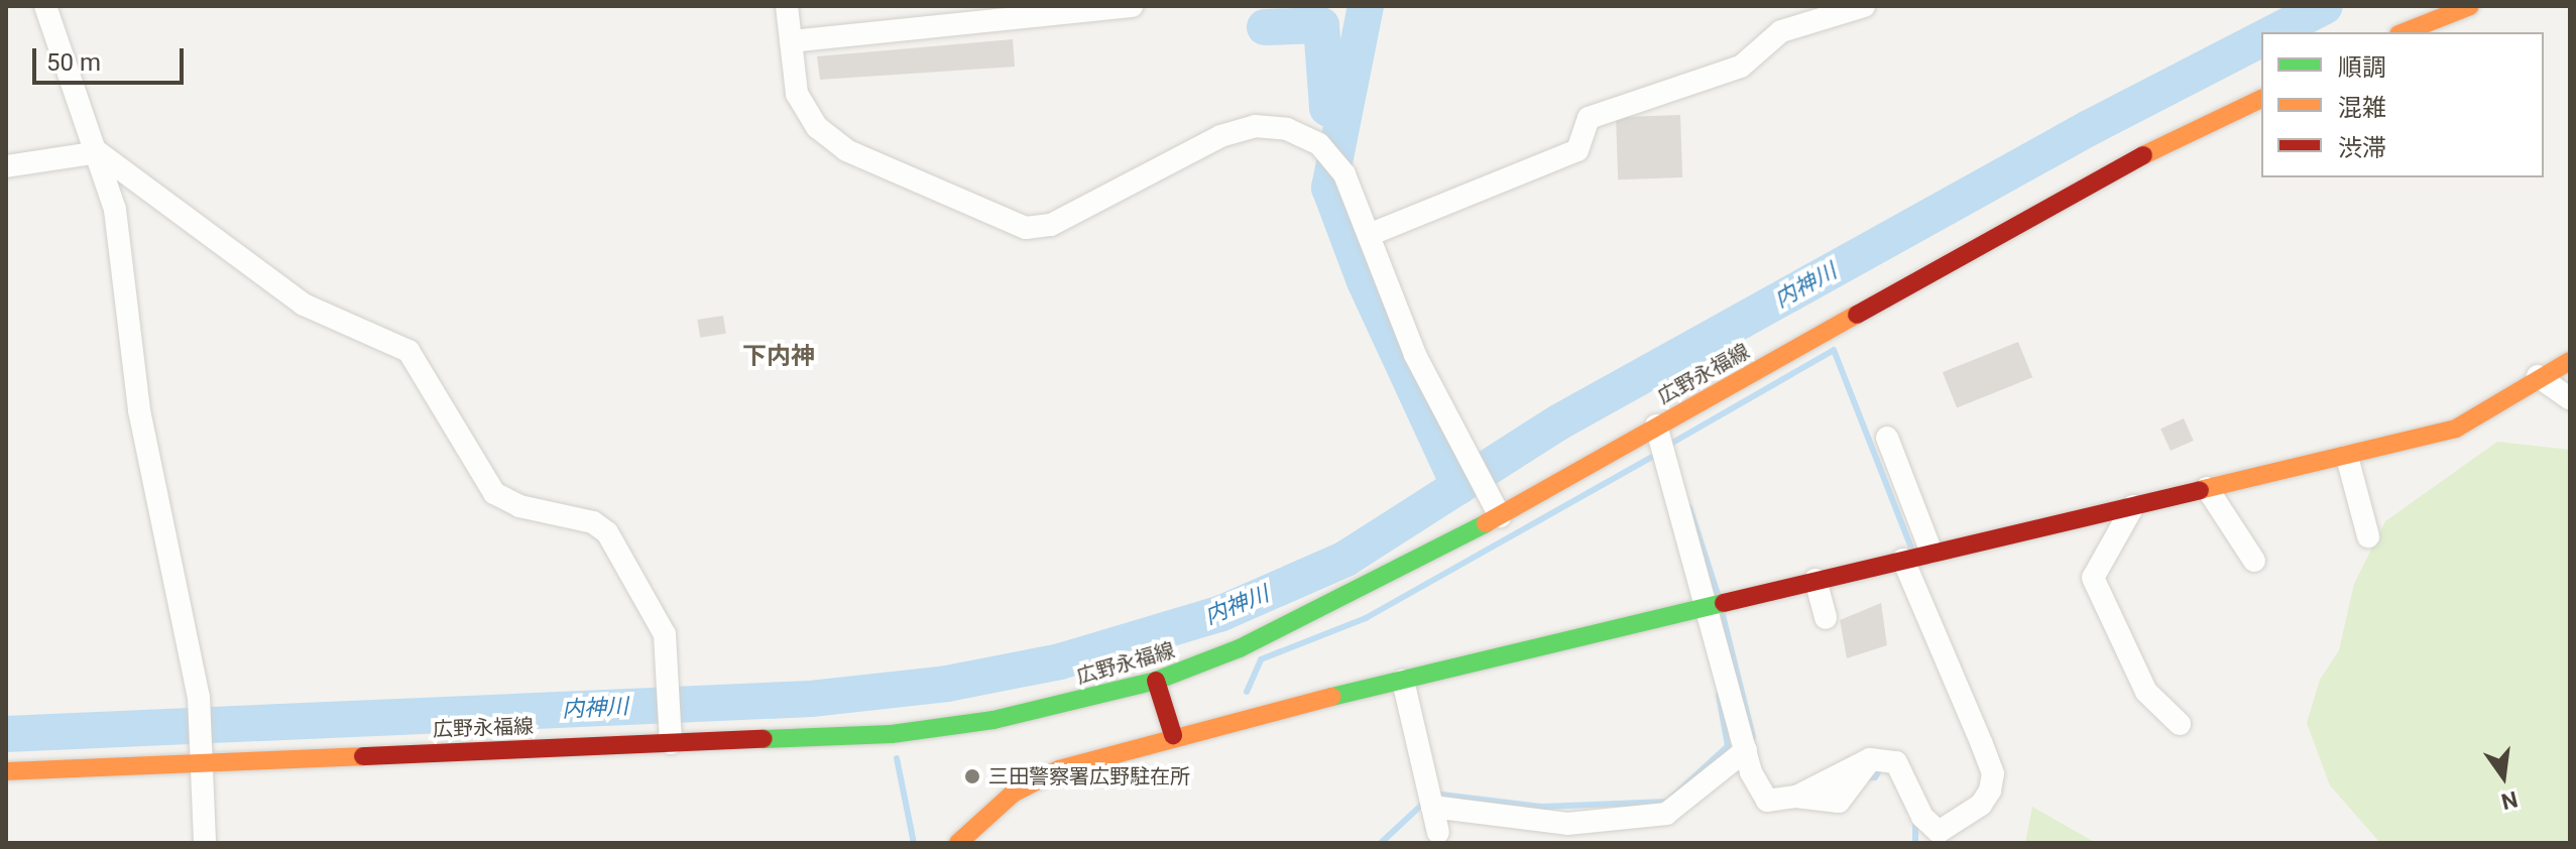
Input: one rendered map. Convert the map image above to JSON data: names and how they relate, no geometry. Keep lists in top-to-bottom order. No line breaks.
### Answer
{"streets":{"main road":["広野永福線"]},"districts":["下内神"],"water":["内神川"],"places":["三田警察署広野駐在所"],"legend":["順調","混雑","渋滞"],"scale_bar":"50 m","north":"bottom"}
